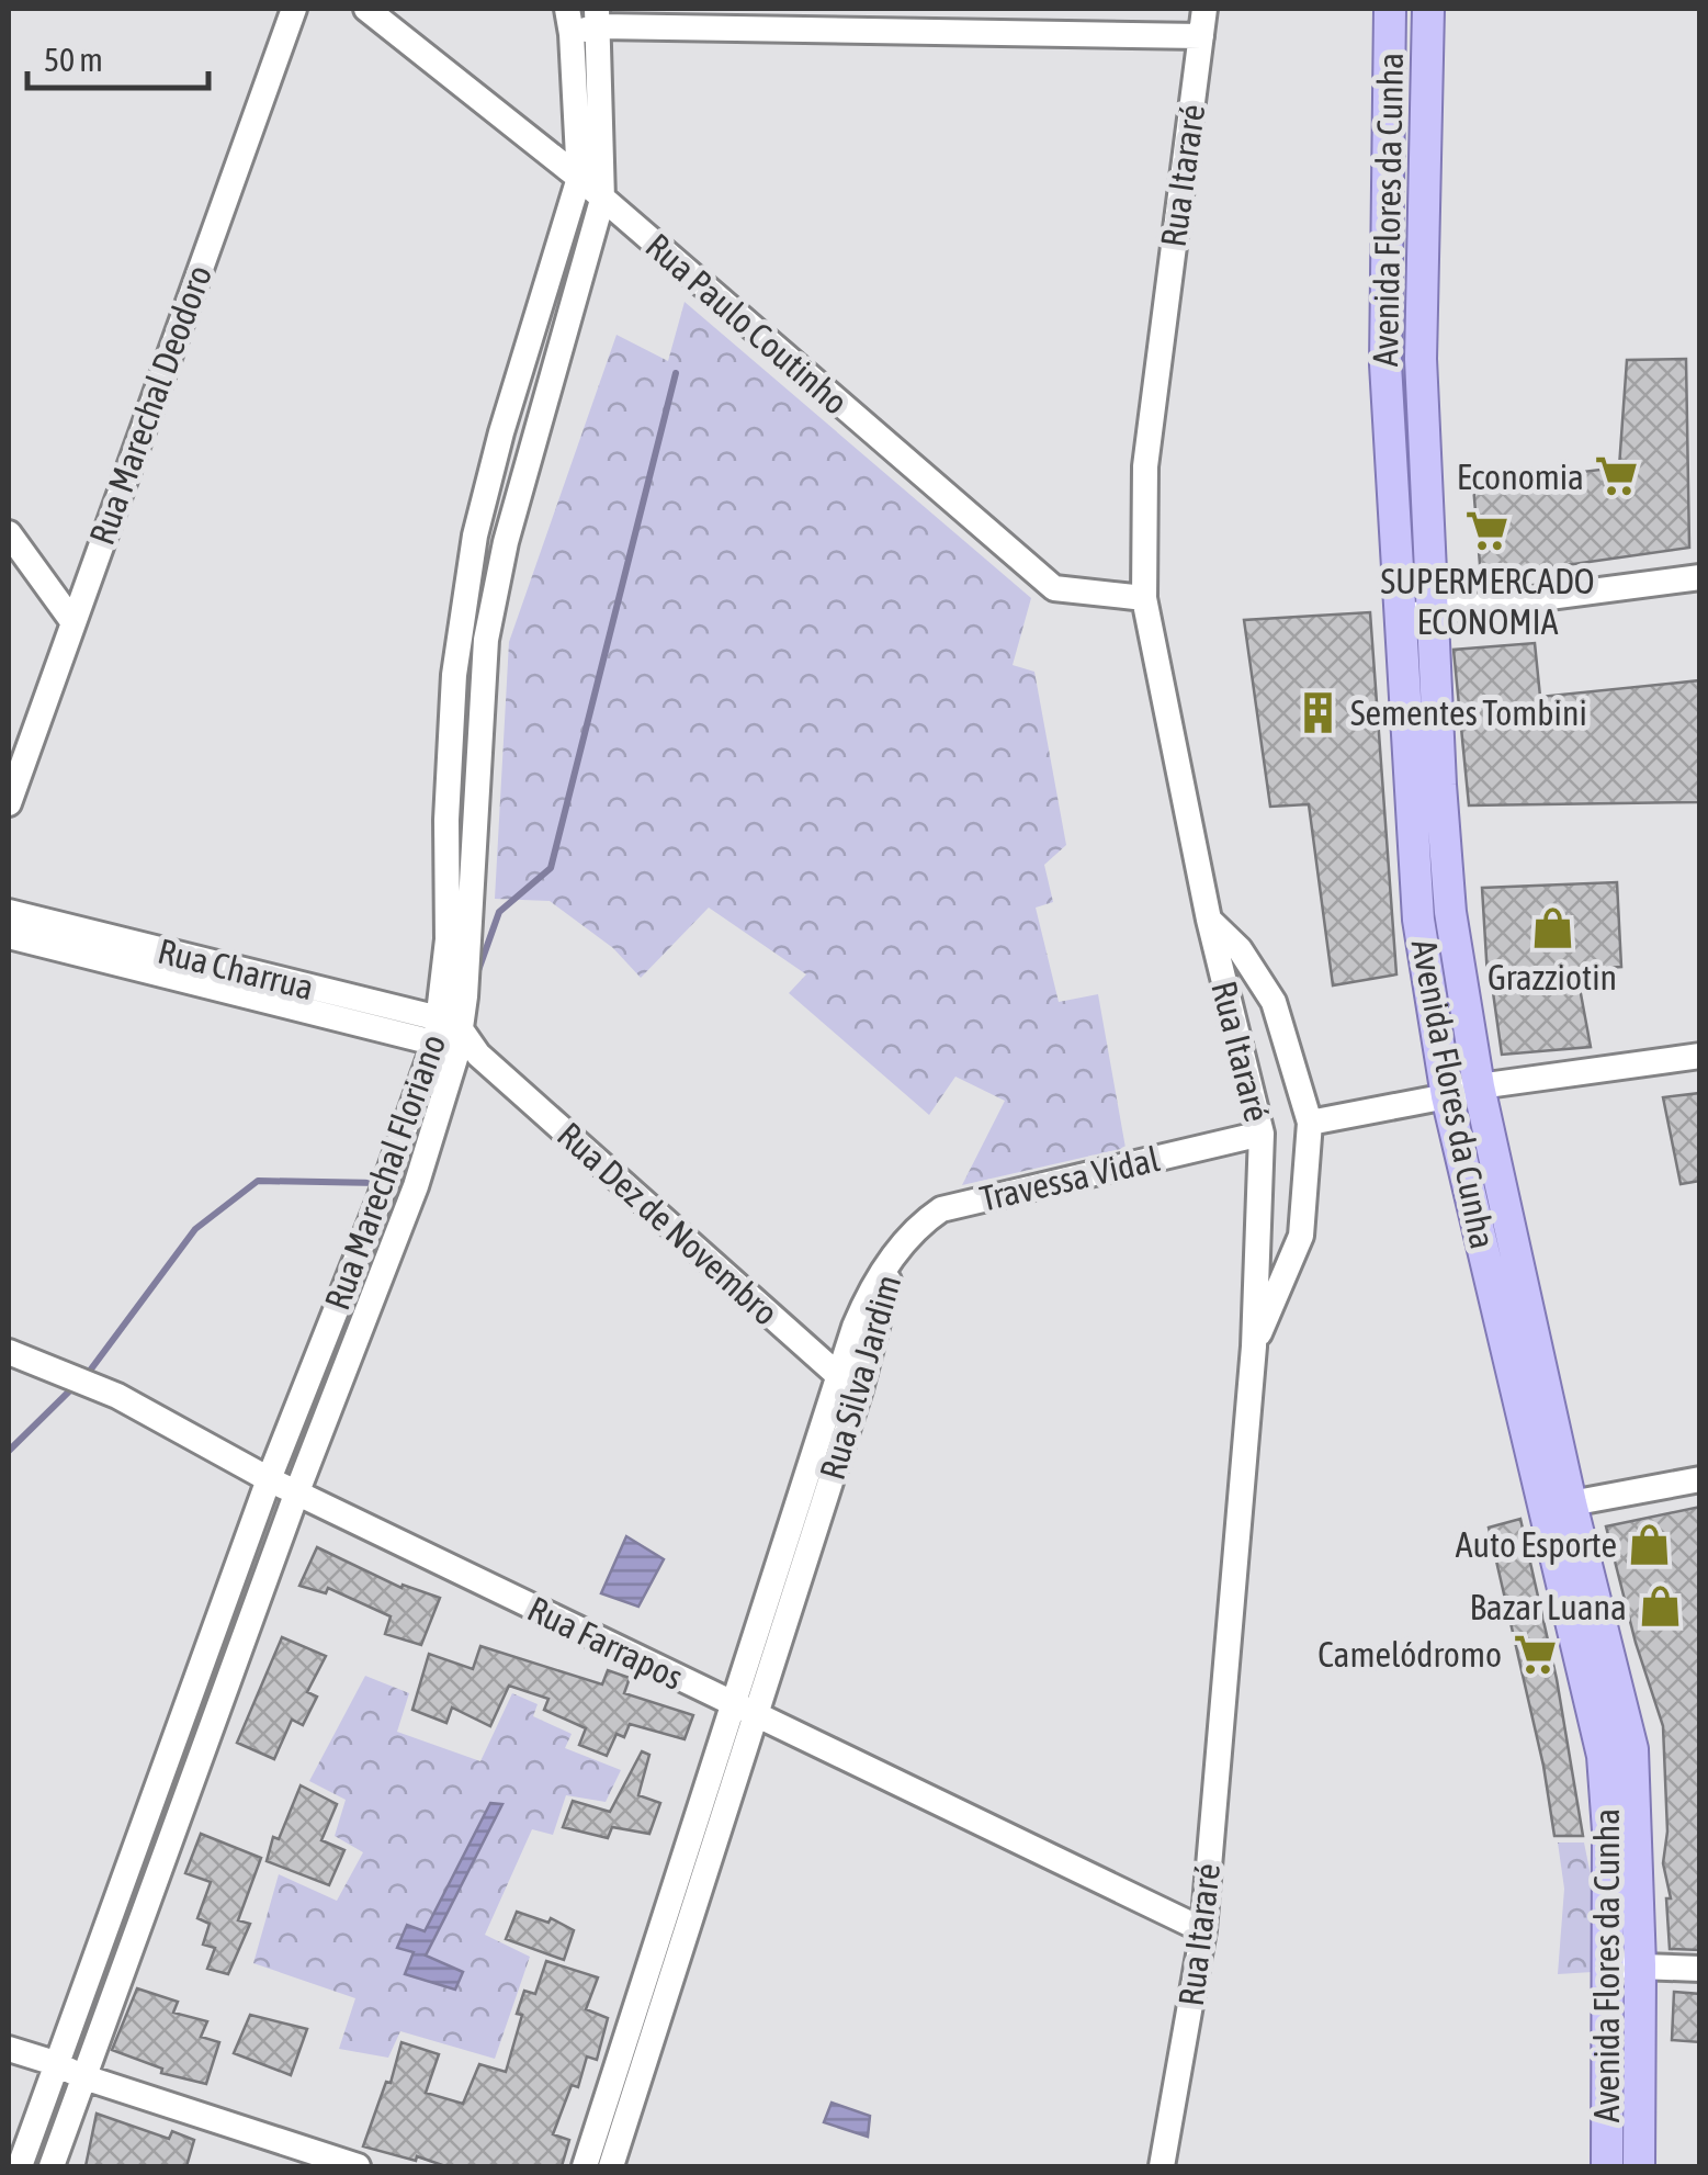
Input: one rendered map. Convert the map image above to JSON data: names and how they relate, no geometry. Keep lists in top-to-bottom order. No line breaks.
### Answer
{"streets":{"main road":["Avenida Flores da Cunha"],"street":["Rua Itararé","Rua Paulo Coutinho","Rua Marechal Deodoro","Rua Charrua","Rua Marechal Floriano","Travessa Vidal","Rua Dez de Novembro","Rua Silva Jardim","Rua Farrapos"]},"crossings":[["Rua Itararé","Rua Paulo Coutinho"],["Rua Itararé","Travessa Vidal"],["Rua Itararé","Rua Farrapos"],["Rua Paulo Coutinho","Rua Marechal Floriano"],["Rua Charrua","Rua Marechal Floriano"],["Rua Charrua","Rua Dez de Novembro"],["Rua Marechal Floriano","Rua Dez de Novembro"],["Rua Marechal Floriano","Rua Farrapos"],["Travessa Vidal","Rua Silva Jardim"],["Rua Dez de Novembro","Rua Silva Jardim"],["Rua Silva Jardim","Rua Farrapos"]],"places":{"supermarket":["Economia","SUPERMERCADO ECONOMIA","Camelódromo"],"building":["Sementes Tombini"],"shop":["Grazziotin","Auto Esporte","Bazar Luana"]},"scale_bar":"50 m"}
